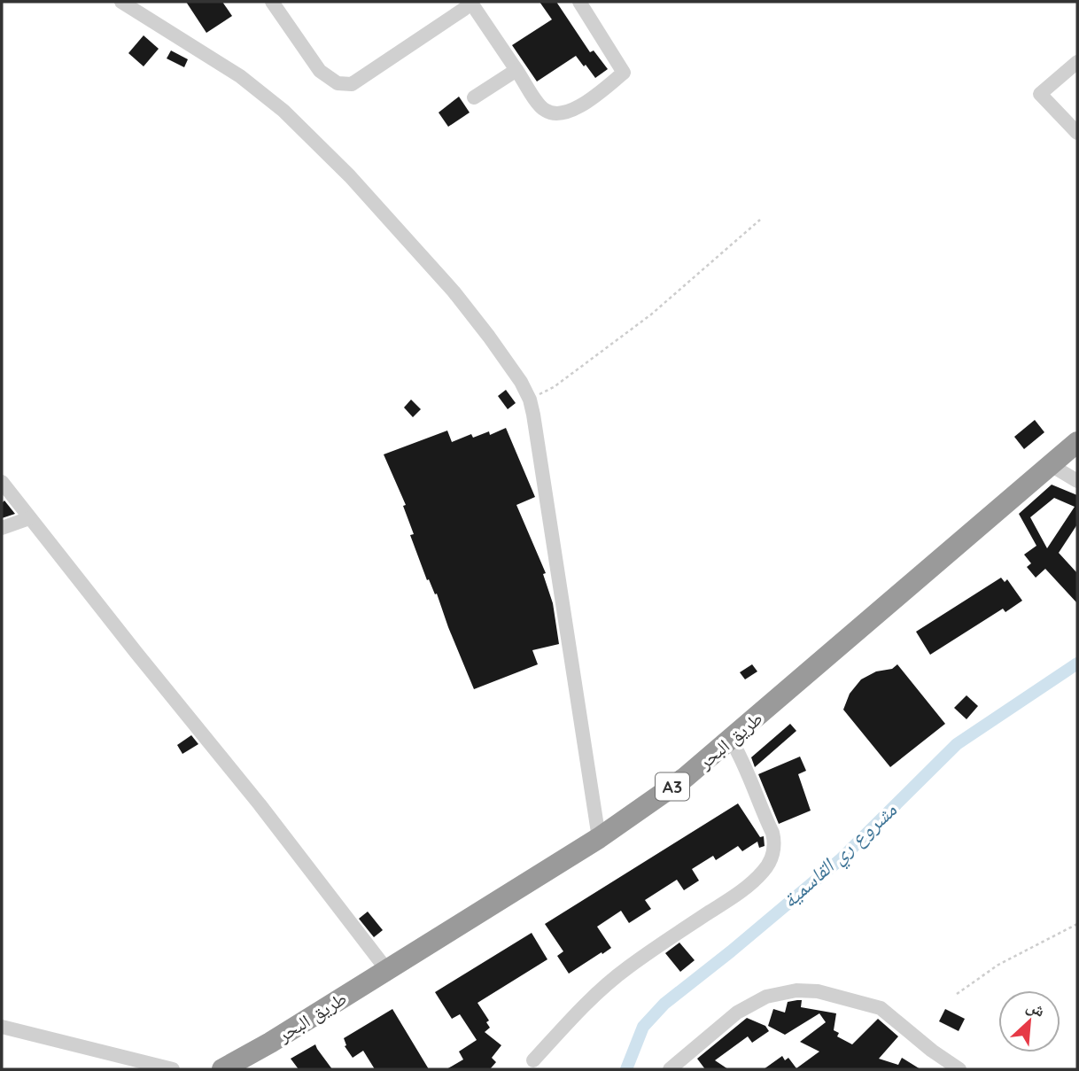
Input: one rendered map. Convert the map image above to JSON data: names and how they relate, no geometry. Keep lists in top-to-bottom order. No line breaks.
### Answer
{"streets":{"highway":["طريق البحر","A3"]},"water":["مشروع ري القاسمية"],"north":"top right"}
